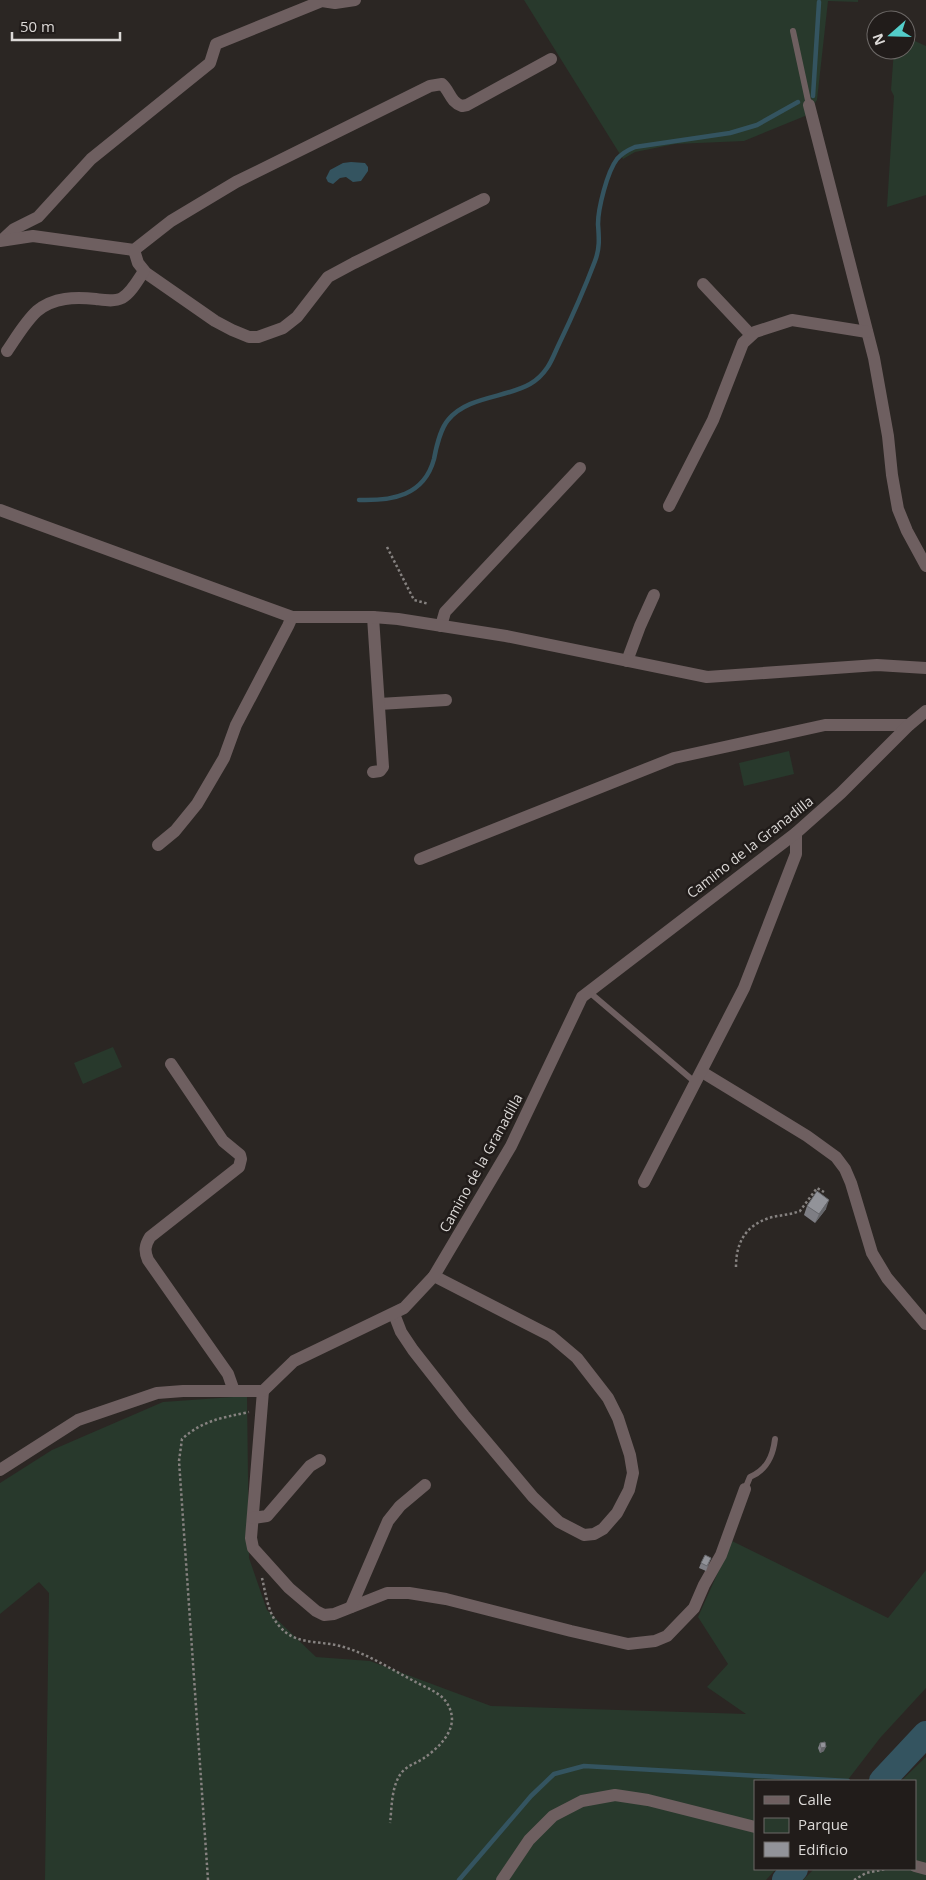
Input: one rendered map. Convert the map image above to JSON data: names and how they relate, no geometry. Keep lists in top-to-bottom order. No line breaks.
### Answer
{"streets":{"street":["Camino de la Granadilla"]},"legend":["Calle","Parque","Edificio"],"scale_bar":"50 m","north":"left"}
